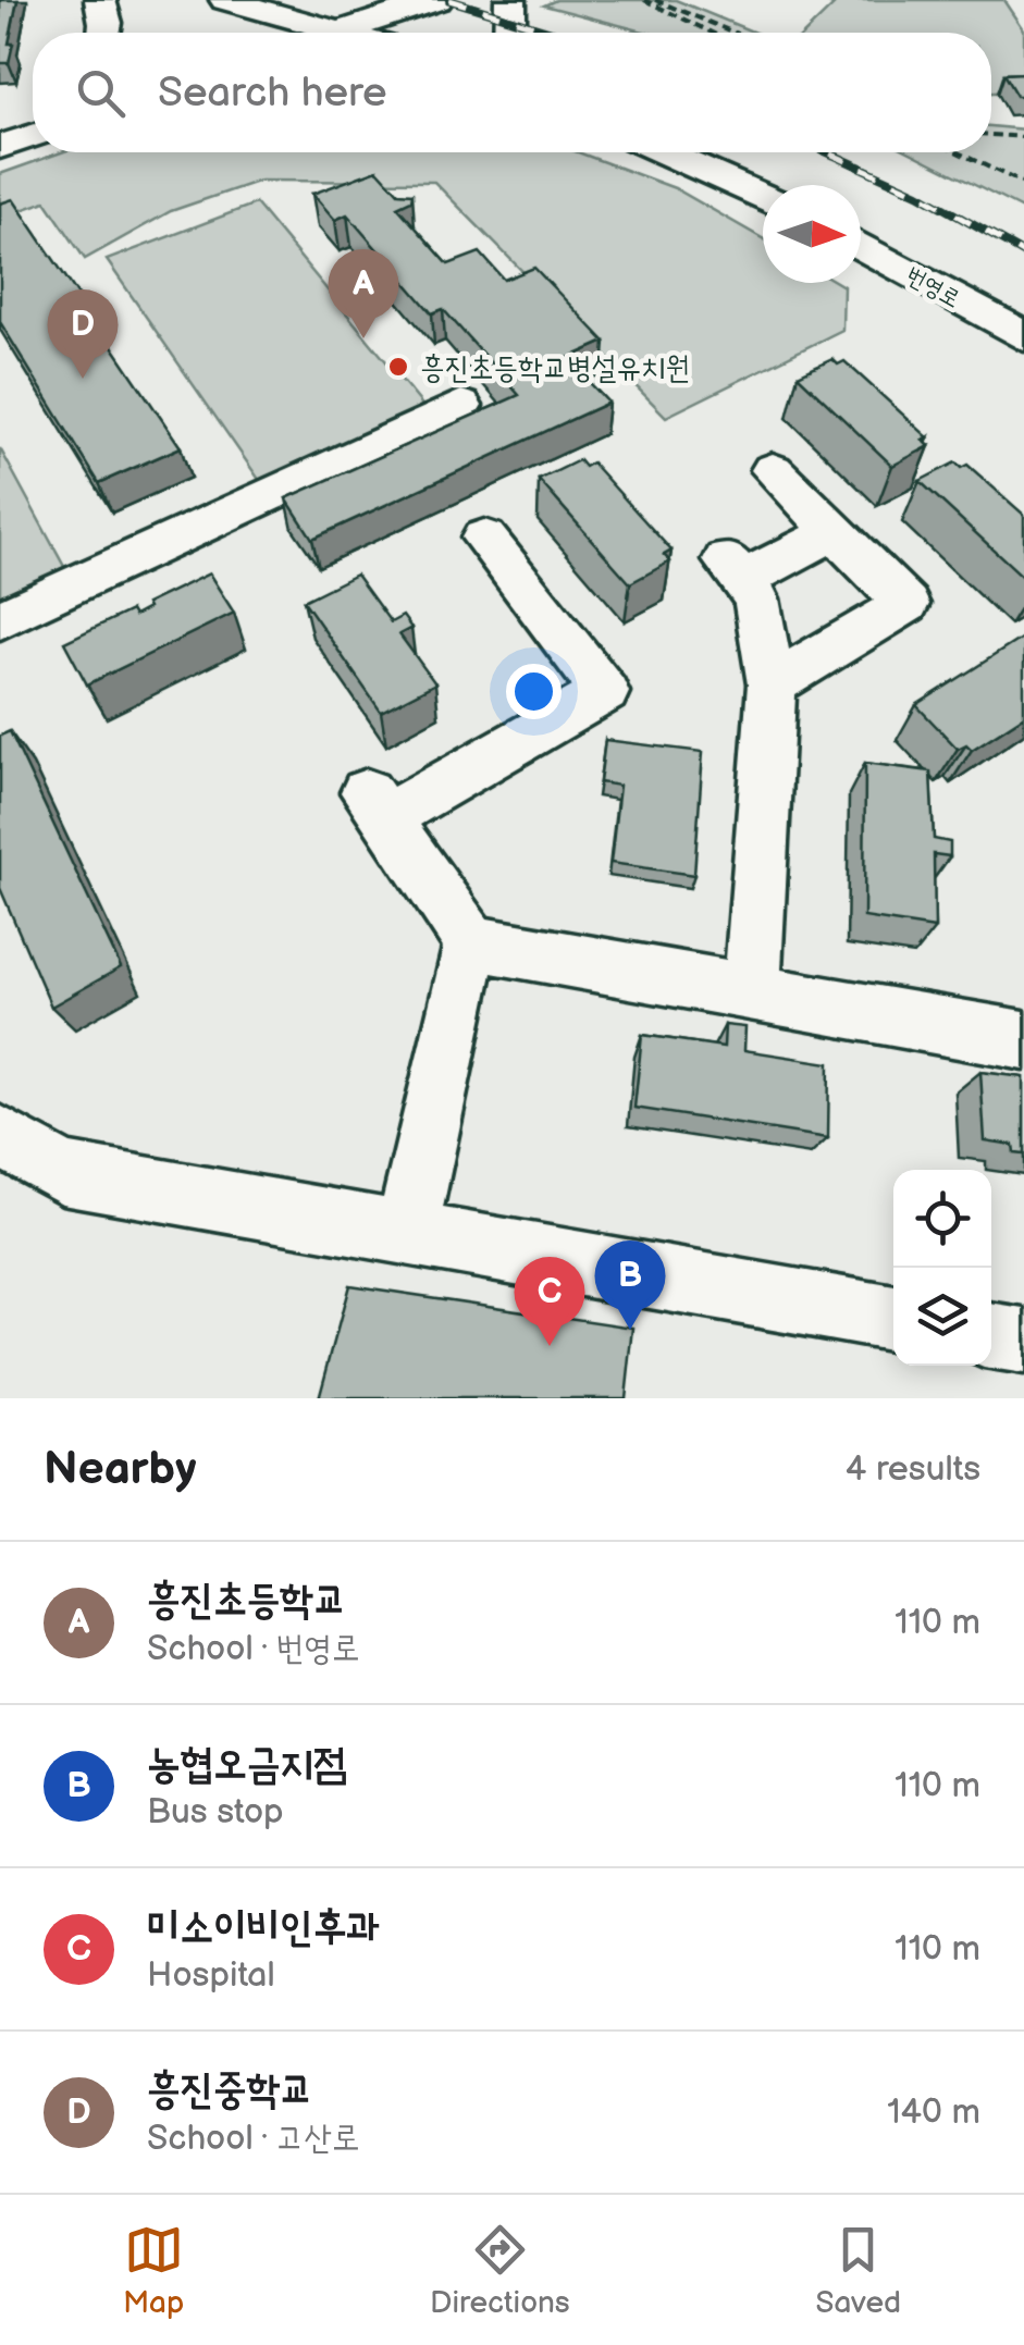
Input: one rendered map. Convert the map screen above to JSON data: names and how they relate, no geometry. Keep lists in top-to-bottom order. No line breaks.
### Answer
{"streets":{"street":["번영로"]},"places":["흥진초등학교병설유치원"],"north":"right","page":{"search":"Search here","pins":["A","D","B","C"],"heading":["Nearby","4 results"],"list":[{"mark":"A","name":"흥진초등학교","note":"School · 번영로","value":"110 m"},{"mark":"B","name":"농협오금지점","note":"Bus stop","value":"110 m"},{"mark":"C","name":"미소이비인후과","note":"Hospital","value":"110 m"},{"mark":"D","name":"흥진중학교","note":"School · 고산로","value":"140 m"}],"nav":["Map","Directions","Saved"]}}
